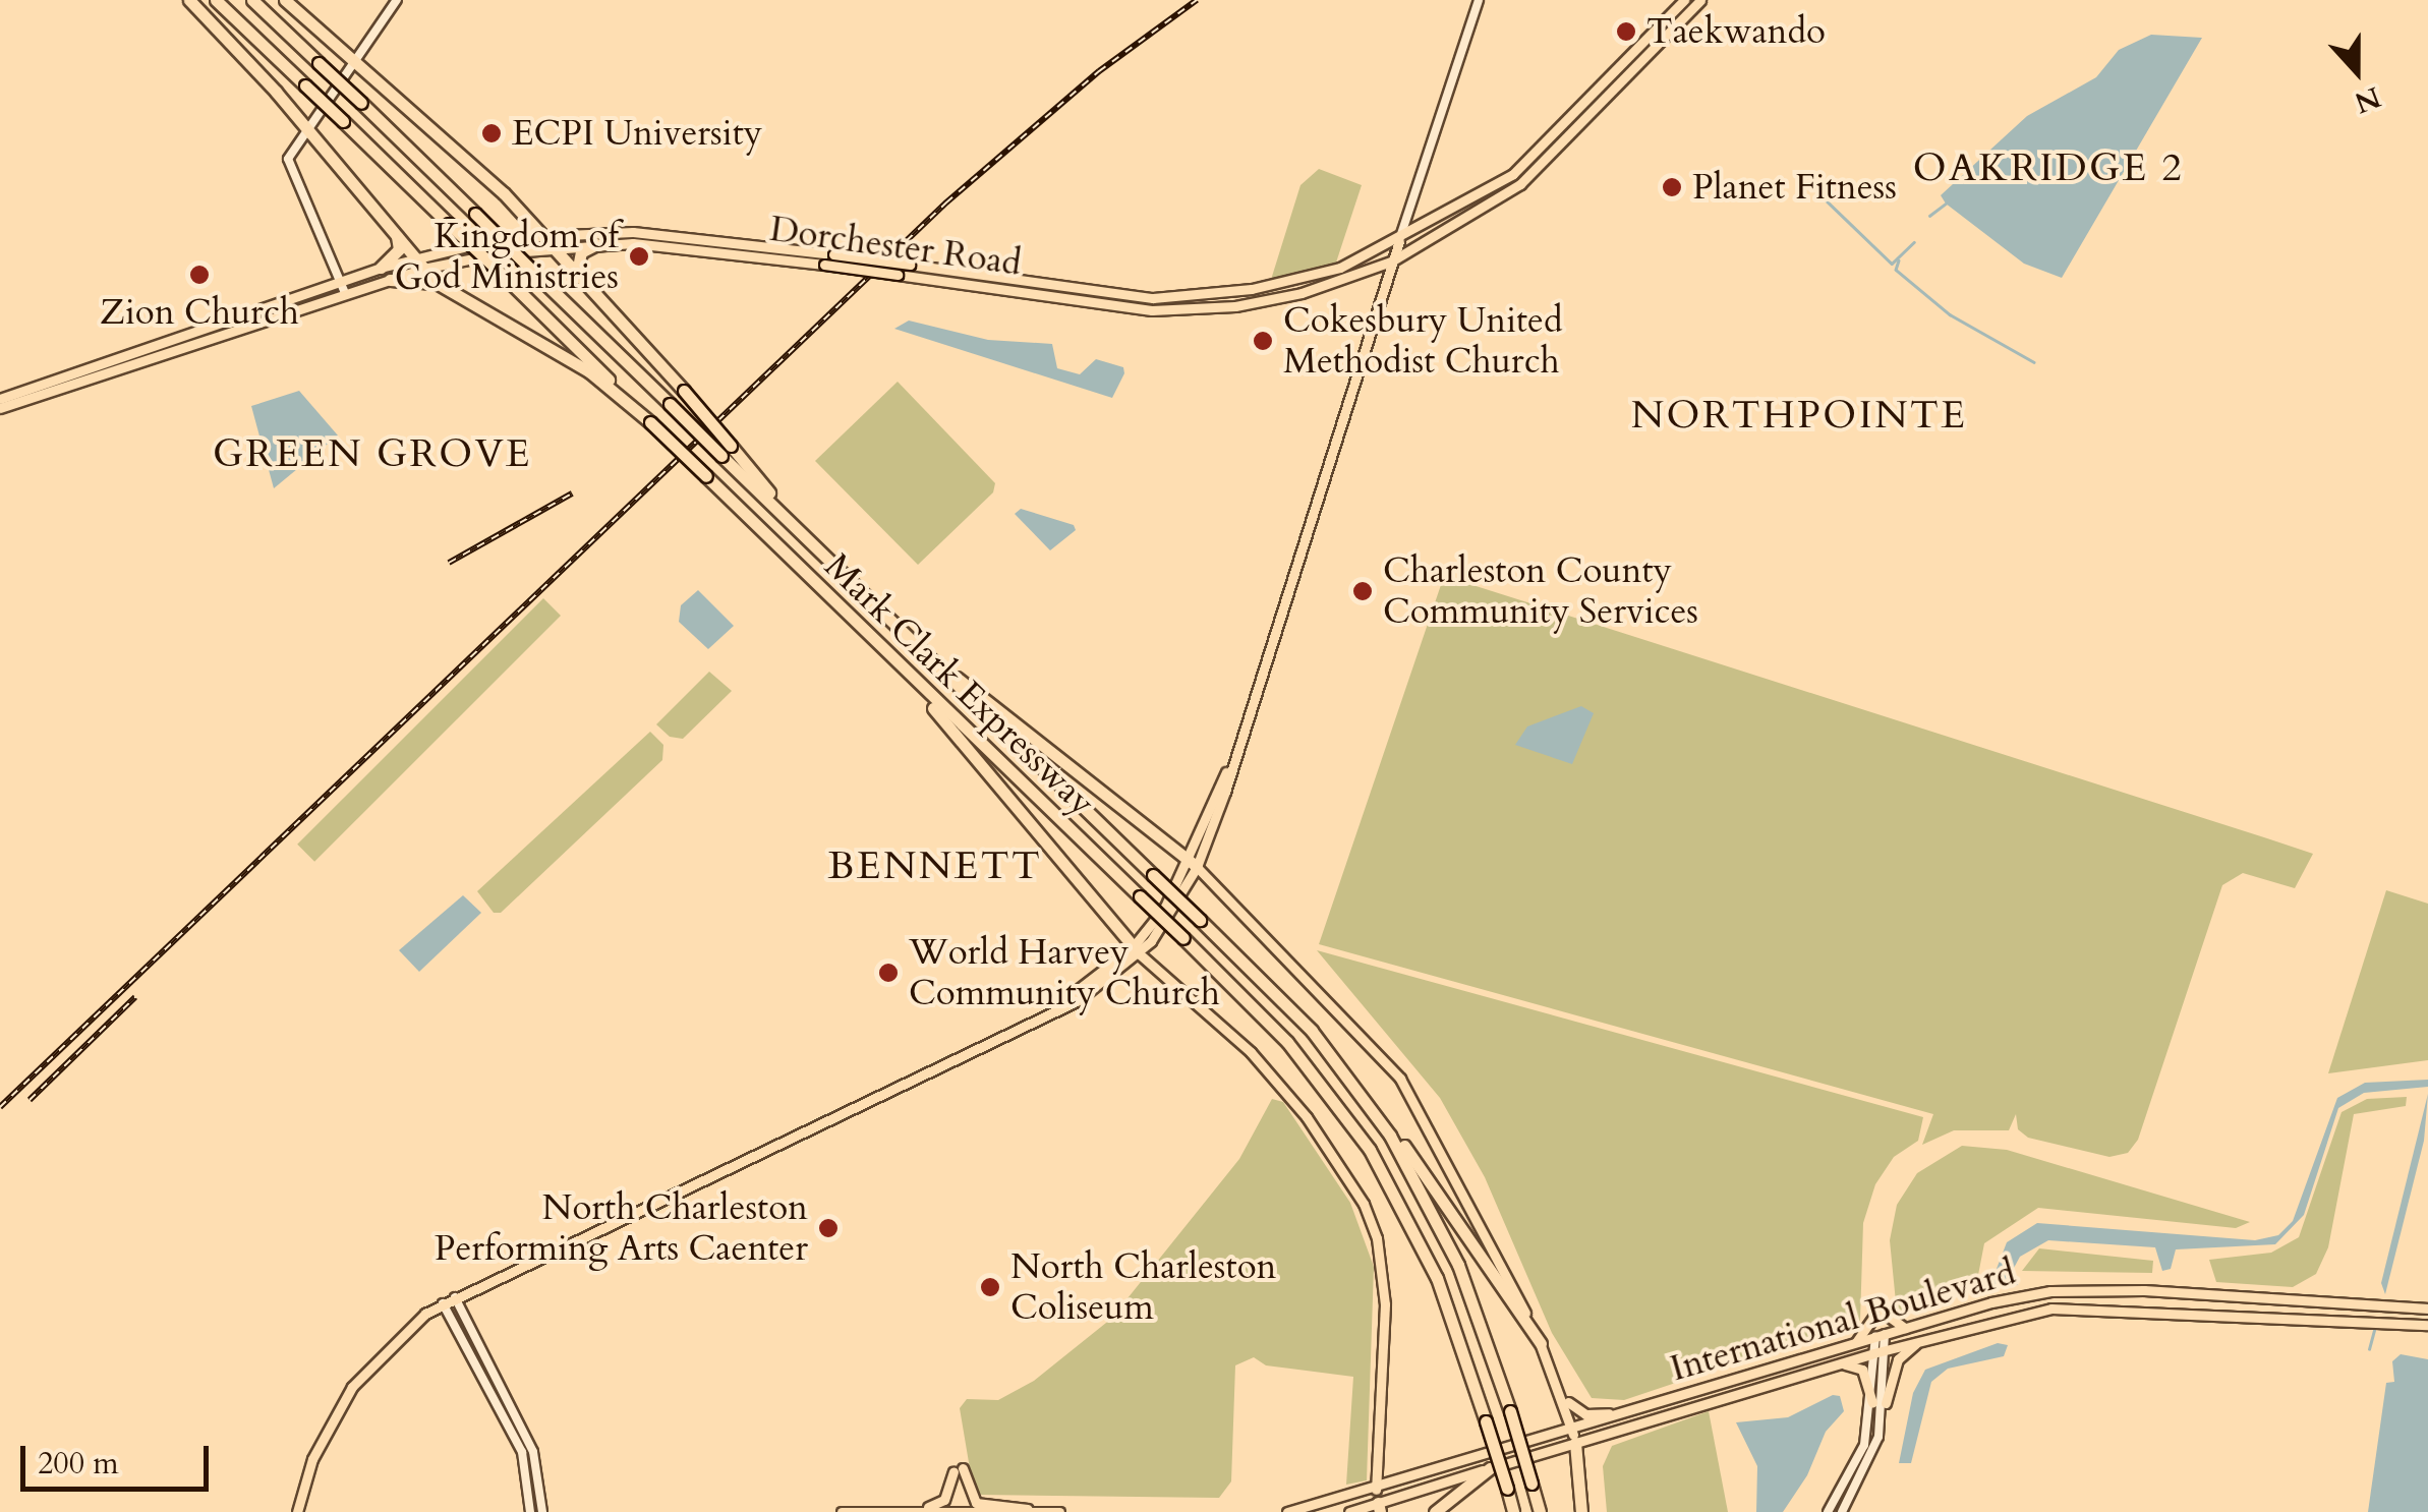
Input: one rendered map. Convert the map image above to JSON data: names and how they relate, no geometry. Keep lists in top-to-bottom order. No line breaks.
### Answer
{"streets":{"highway":["Mark Clark Expressway"],"main road":["Dorchester Road","International Boulevard"]},"districts":["OAKRIDGE 2","NORTHPOINTE","GREEN GROVE","BENNETT"],"places":["Taekwando","ECPI University","Planet Fitness","Kingdom of God Ministries","Zion Church","Cokesbury United Methodist Church","Charleston County Community Services","World Harvey Community Church","North Charleston Performing Arts Caenter","North Charleston Coliseum"],"scale_bar":"200 m","north":"bottom"}
